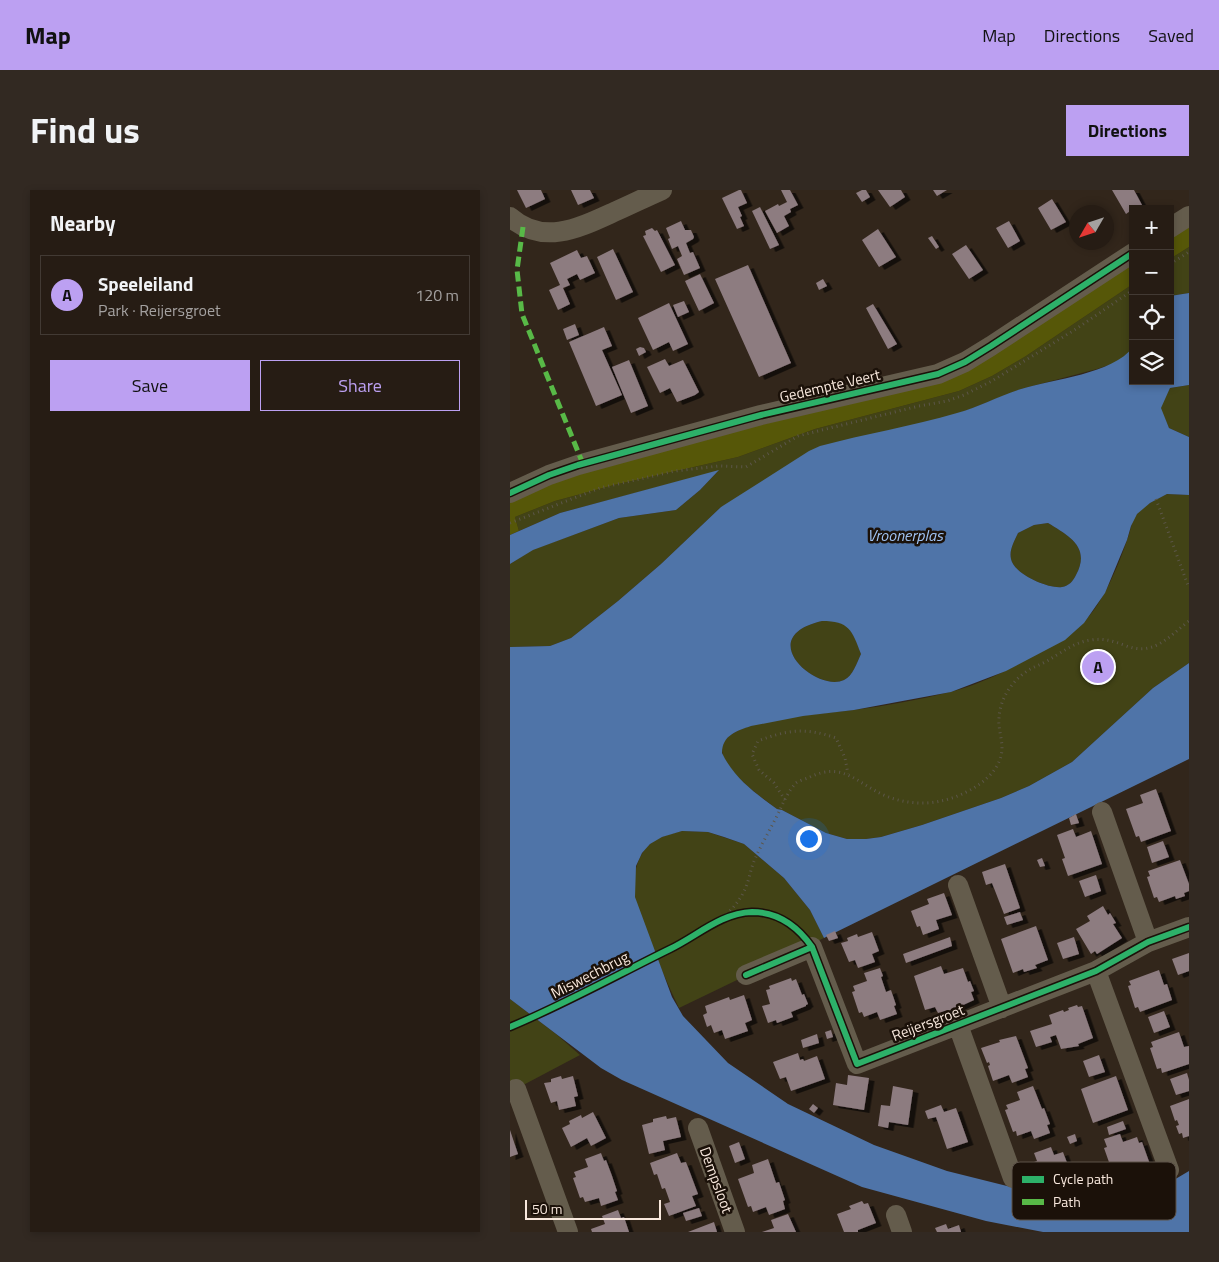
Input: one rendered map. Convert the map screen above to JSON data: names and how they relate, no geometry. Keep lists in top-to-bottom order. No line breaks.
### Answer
{"streets":{"street":["Gedempte Veert","Reijersgroet","Dempsloot"],"cycle path":["Miswechbrug"]},"water":["Vroonerplas"],"legend":["Cycle path","Path"],"scale_bar":"50 m","north":"bottom left","page":{"header":"Map","nav":["Map","Directions","Saved"],"title":"Find us","buttons":["Directions",["Save","Share"]],"heading":"Nearby","map_buttons":["+","−"],"list":[{"mark":"A","name":"Speeleiland","note":"Park · Reijersgroet","value":"120 m"}],"pins":"A","scale":"50 m"}}
